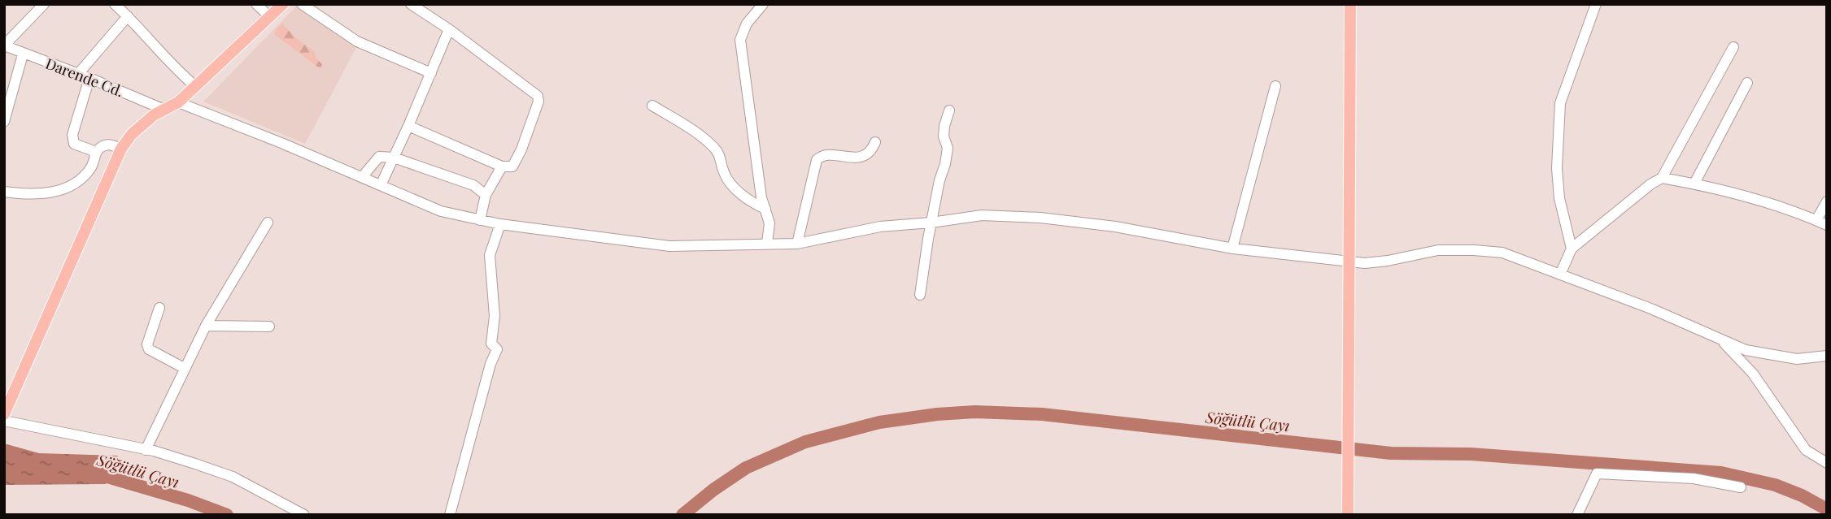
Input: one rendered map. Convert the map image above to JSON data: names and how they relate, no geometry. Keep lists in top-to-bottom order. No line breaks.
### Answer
{"streets":{"street":["Darende Cd."]},"water":["Söğütlü Çayı"]}
